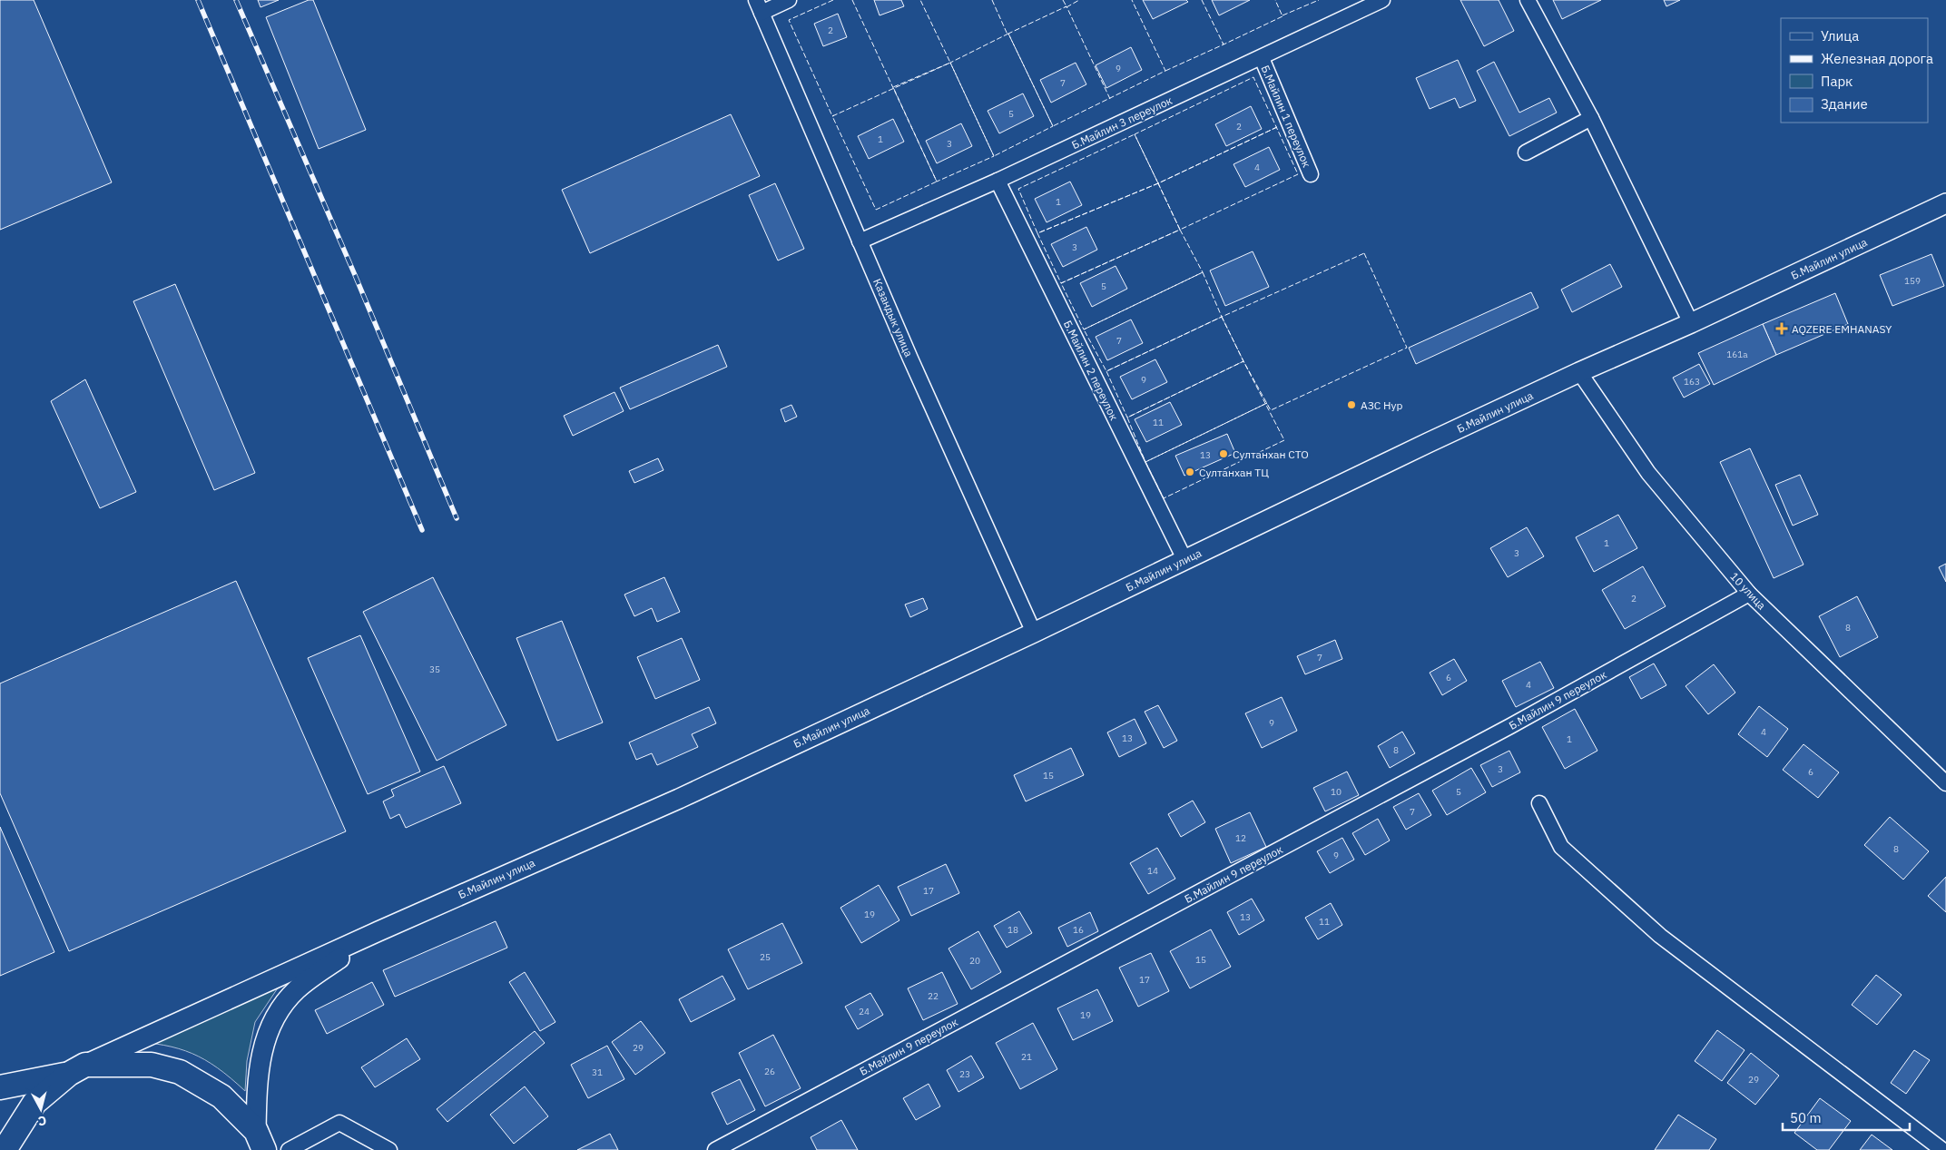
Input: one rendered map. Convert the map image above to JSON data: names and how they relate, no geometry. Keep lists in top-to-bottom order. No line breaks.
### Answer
{"streets":{"street":["Б.Майлин 1 переулок","Б.Майлин 3 переулок","Б.Майлин улица","Казандык улица","Б.Майлин 2 переулок","10 улица","Б.Майлин 9 переулок"]},"crossings":[["Б.Майлин 1 переулок","Б.Майлин 3 переулок"],["Б.Майлин 3 переулок","Казандык улица"],["Б.Майлин 3 переулок","Б.Майлин 2 переулок"],["Б.Майлин улица","Казандык улица"],["Б.Майлин улица","Б.Майлин 2 переулок"],["Б.Майлин улица","10 улица"],["10 улица","Б.Майлин 9 переулок"]],"places":{"health":["AQZERE EMHANASY"],"other":["АЗС Нур","Султанхан СТО","Султанхан ТЦ"]},"house_numbers":["2","9","7","5","2","1","3","4","1","3","159","5","7","161а","9","163","11","13","1","3","2","8","7","35","6","4","9","4","13","1","8","3","6","15","10","5","7","12","8","9","14","17","19","13","11","18","16","25","15","20","17","22","24","19","29","21","26","31","23","29"],"legend":["Улица","Железная дорога","Парк","Здание"],"scale_bar":"50 m","north":"bottom"}
